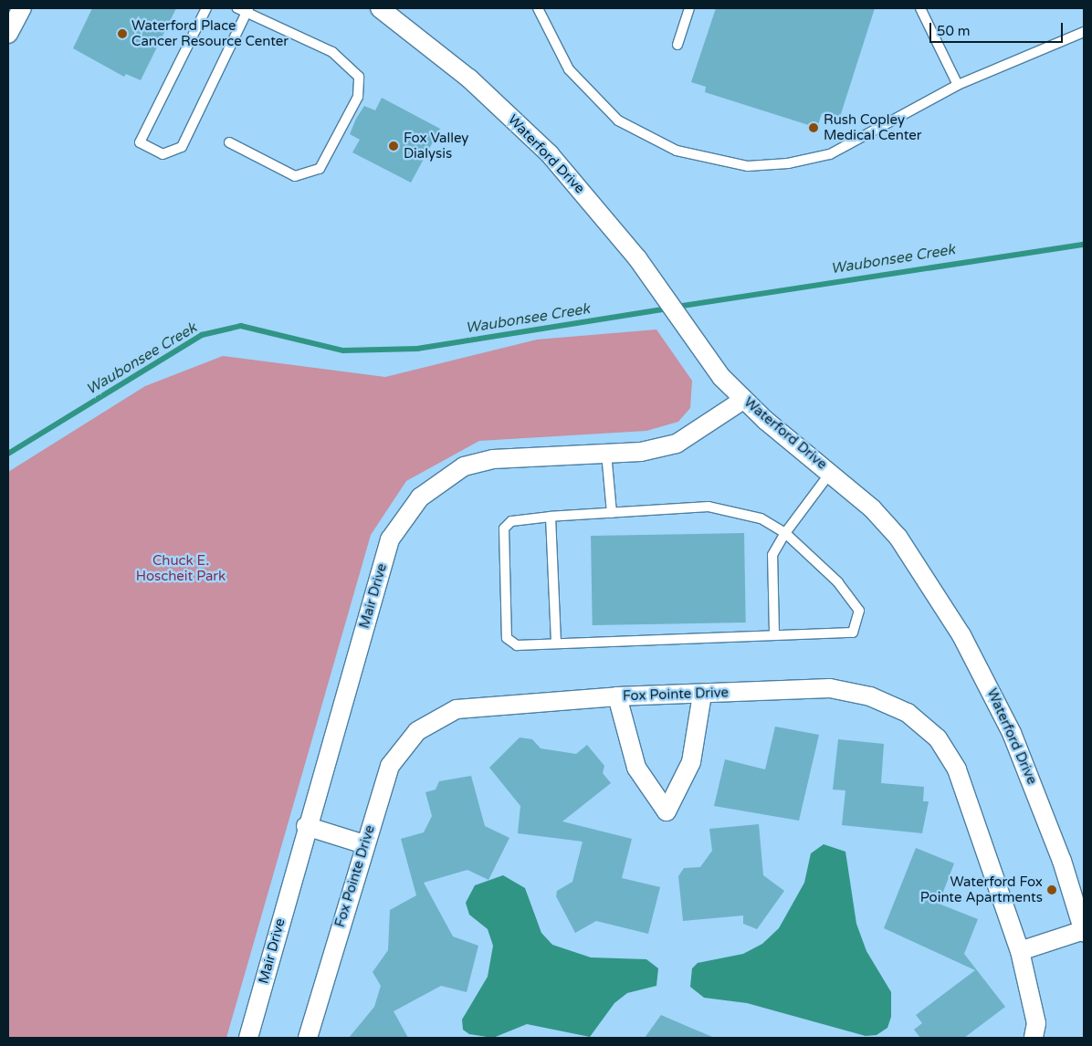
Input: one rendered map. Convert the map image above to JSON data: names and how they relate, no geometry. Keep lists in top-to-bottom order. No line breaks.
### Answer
{"streets":{"street":["Waterford Drive","Mair Drive","Fox Pointe Drive"]},"crossings":[["Waterford Drive","Mair Drive"]],"water":["Waubonsee Creek"],"parks":["Chuck E. Hoscheit Park"],"places":["Waterford Place Cancer Resource Center","Rush Copley Medical Center","Fox Valley Dialysis","Waterford Fox Pointe Apartments"],"scale_bar":"50 m"}
